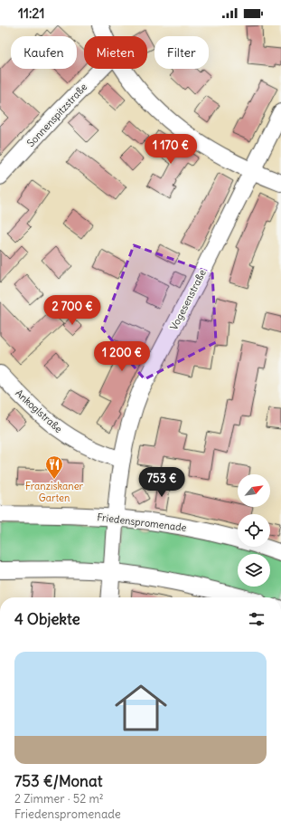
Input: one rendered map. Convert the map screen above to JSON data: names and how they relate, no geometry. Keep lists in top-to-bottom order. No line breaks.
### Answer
{"streets":{"street":["Sonnenspitzstraße","Vogesenstraße","Ankoglstraße","Friedenspromenade"]},"crossings":[["Vogesenstraße","Ankoglstraße"],["Vogesenstraße","Friedenspromenade"]],"places":{"restaurant":["Franziskaner Garten"]},"north":"top right","page":{"status":"11:21","chip":["Kaufen","Mieten","Filter"],"price":["1 170 €","2 700 €","1 200 €","753 €"],"heading":"4 Objekte","list":[{"name":"753 €/Monat","note":"2 Zimmer · 52 m² · Friedenspromenade"}]}}
